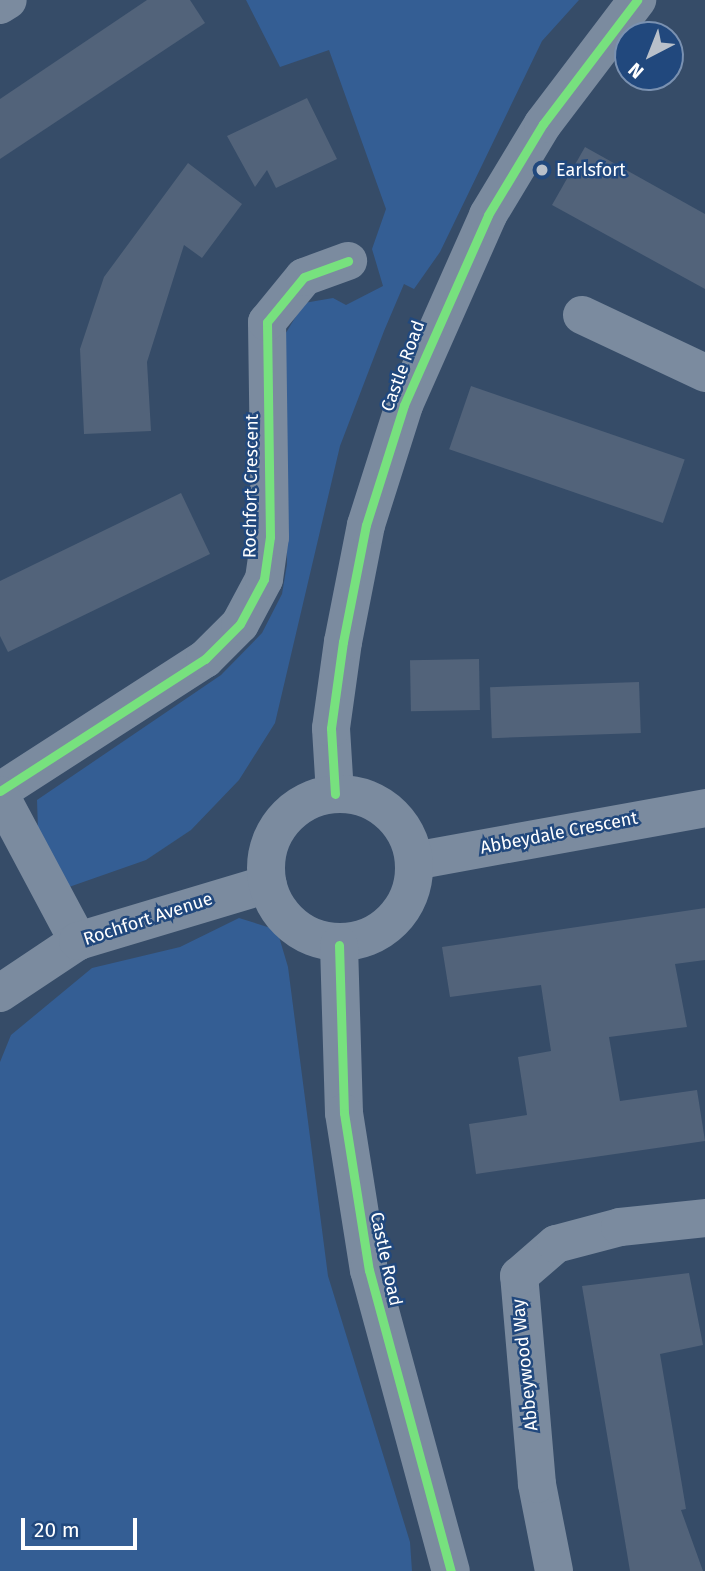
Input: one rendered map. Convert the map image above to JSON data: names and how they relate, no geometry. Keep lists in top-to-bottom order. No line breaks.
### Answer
{"streets":{"street":["Castle Road","Rochfort Crescent","Abbeydale Crescent","Rochfort Avenue","Abbeywood Way"]},"crossings":[["Castle Road","Abbeydale Crescent"],["Castle Road","Rochfort Avenue"],["Abbeydale Crescent","Rochfort Avenue"]],"places":["Earlsfort"],"scale_bar":"20 m","north":"bottom left"}
